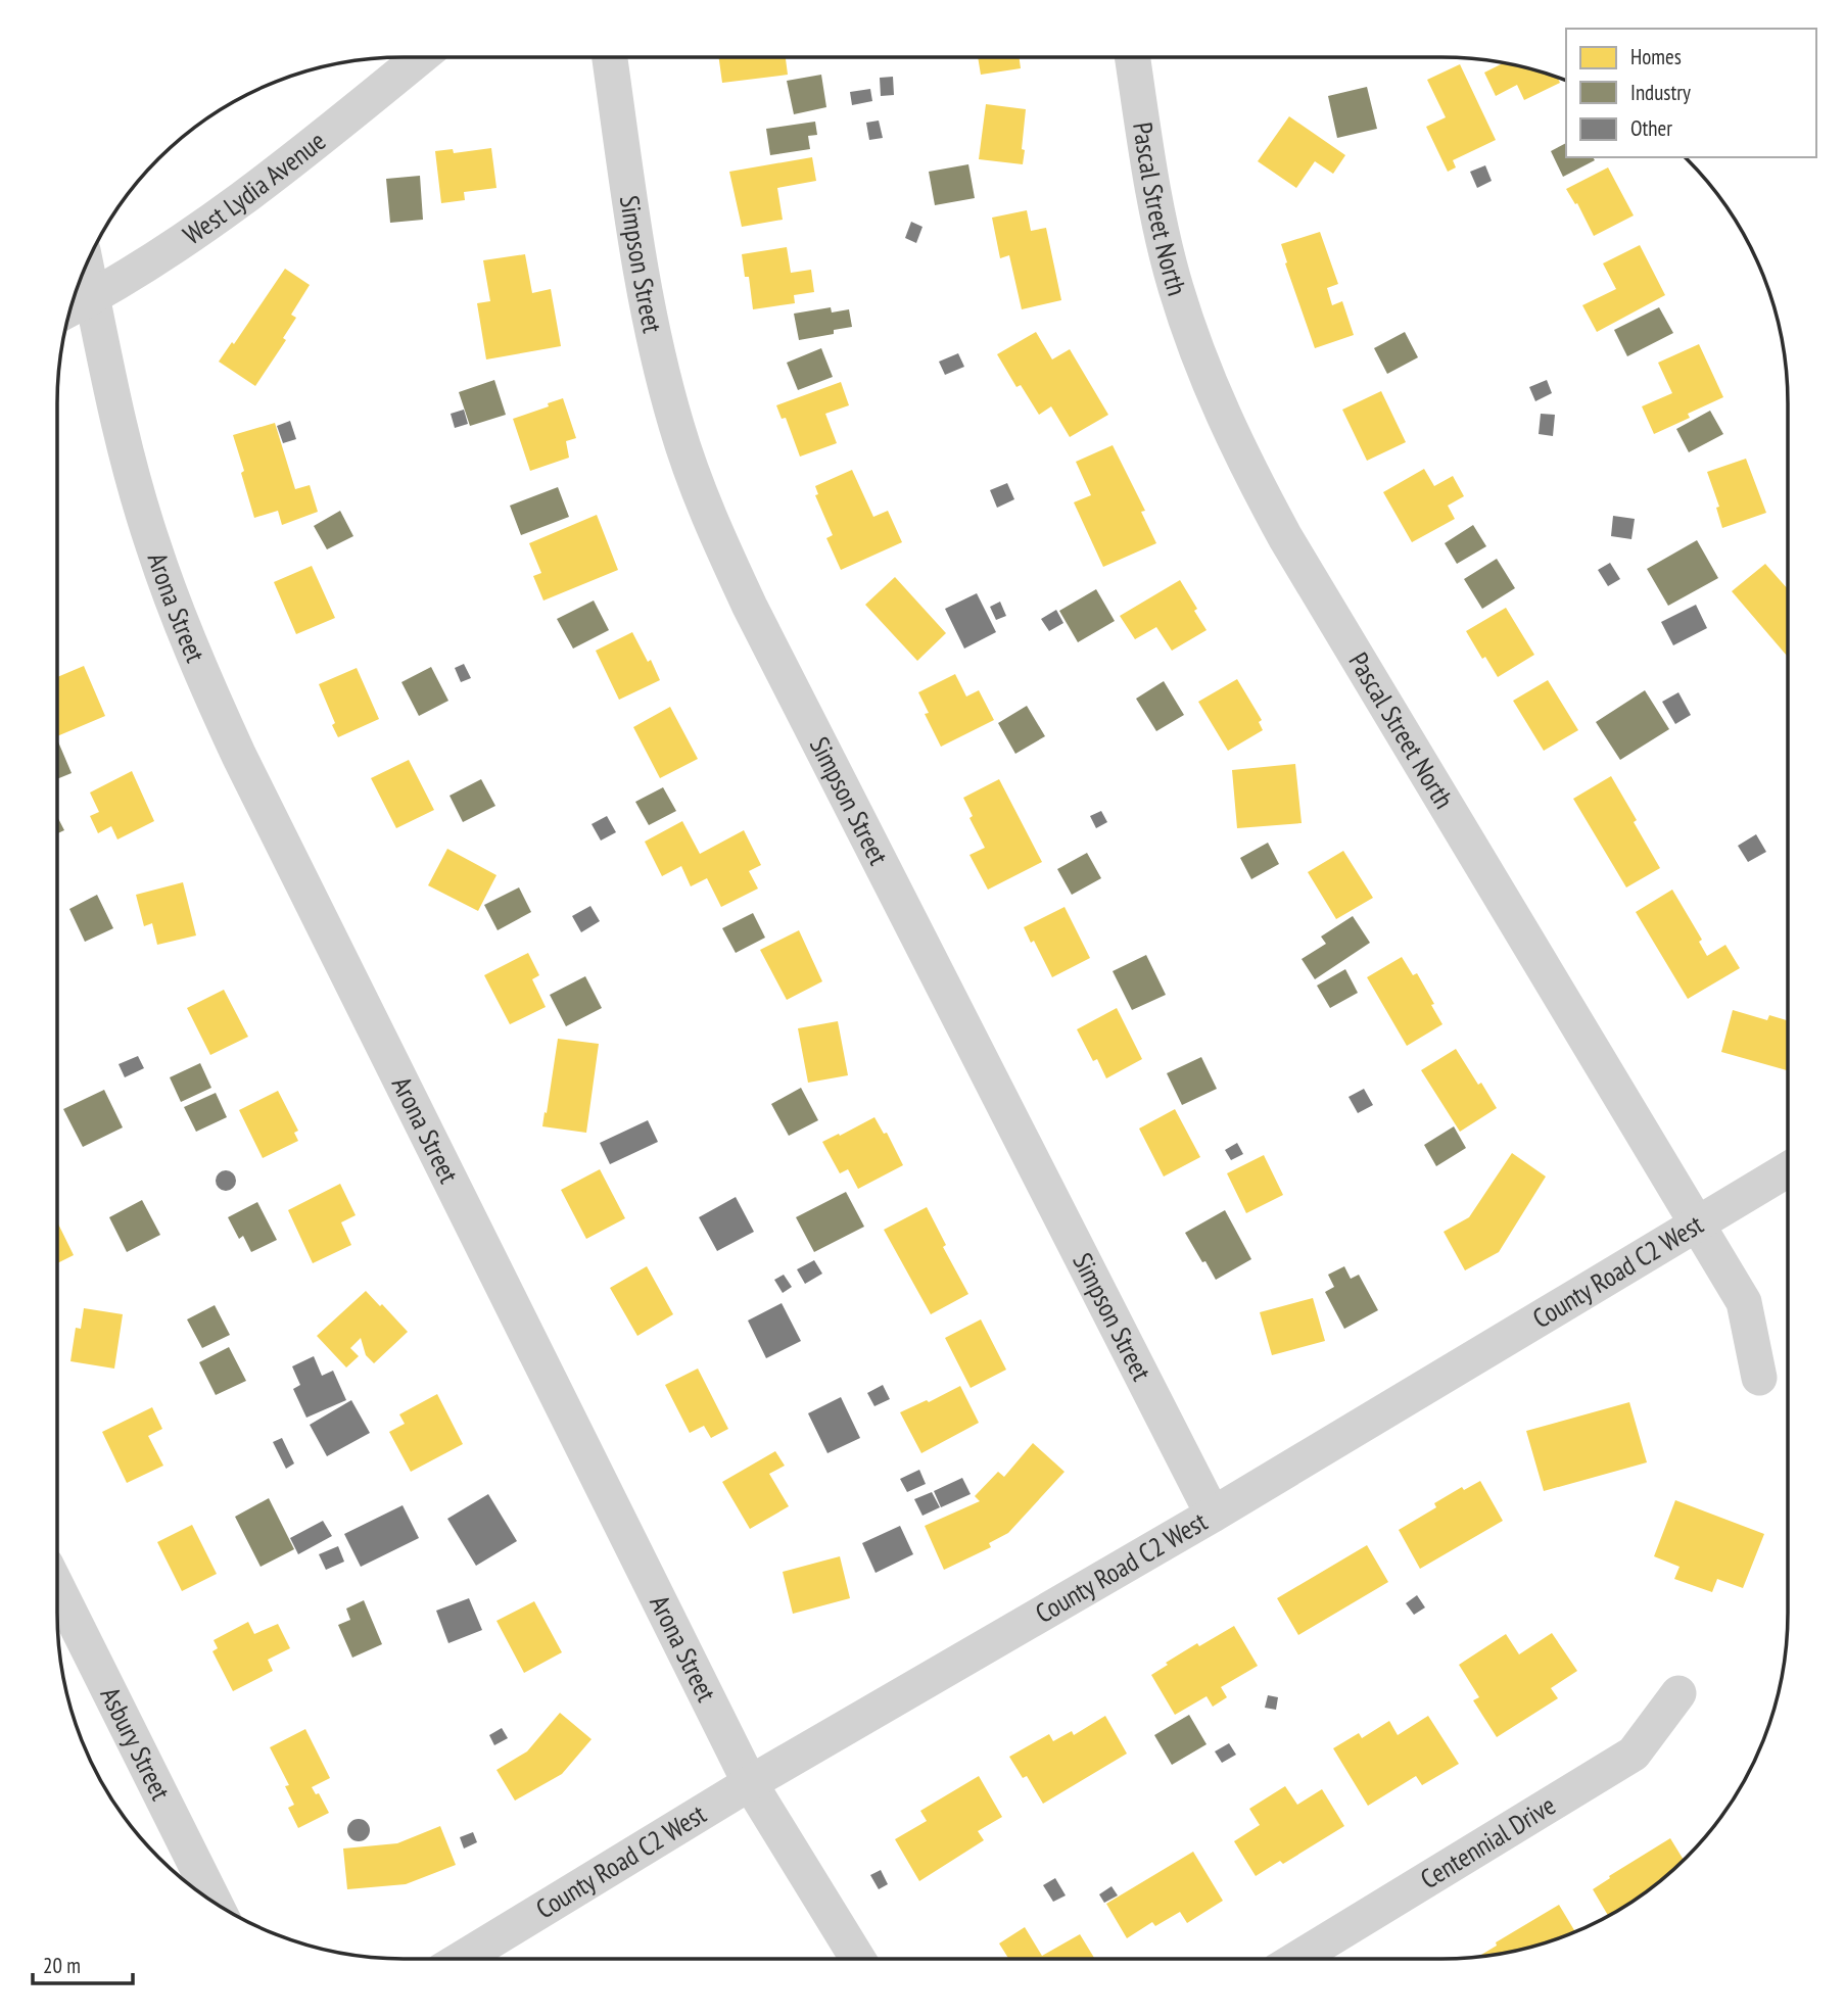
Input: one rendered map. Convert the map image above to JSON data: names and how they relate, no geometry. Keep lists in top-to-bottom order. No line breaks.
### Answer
{"streets":{"street":["West Lydia Avenue","Pascal Street North","Simpson Street","Arona Street","County Road C2 West","Asbury Street","Centennial Drive"]},"crossings":[["West Lydia Avenue","Arona Street"],["Pascal Street North","County Road C2 West"],["Simpson Street","County Road C2 West"],["Arona Street","County Road C2 West"]],"legend":["Homes","Industry","Other"],"scale_bar":"20 m"}
